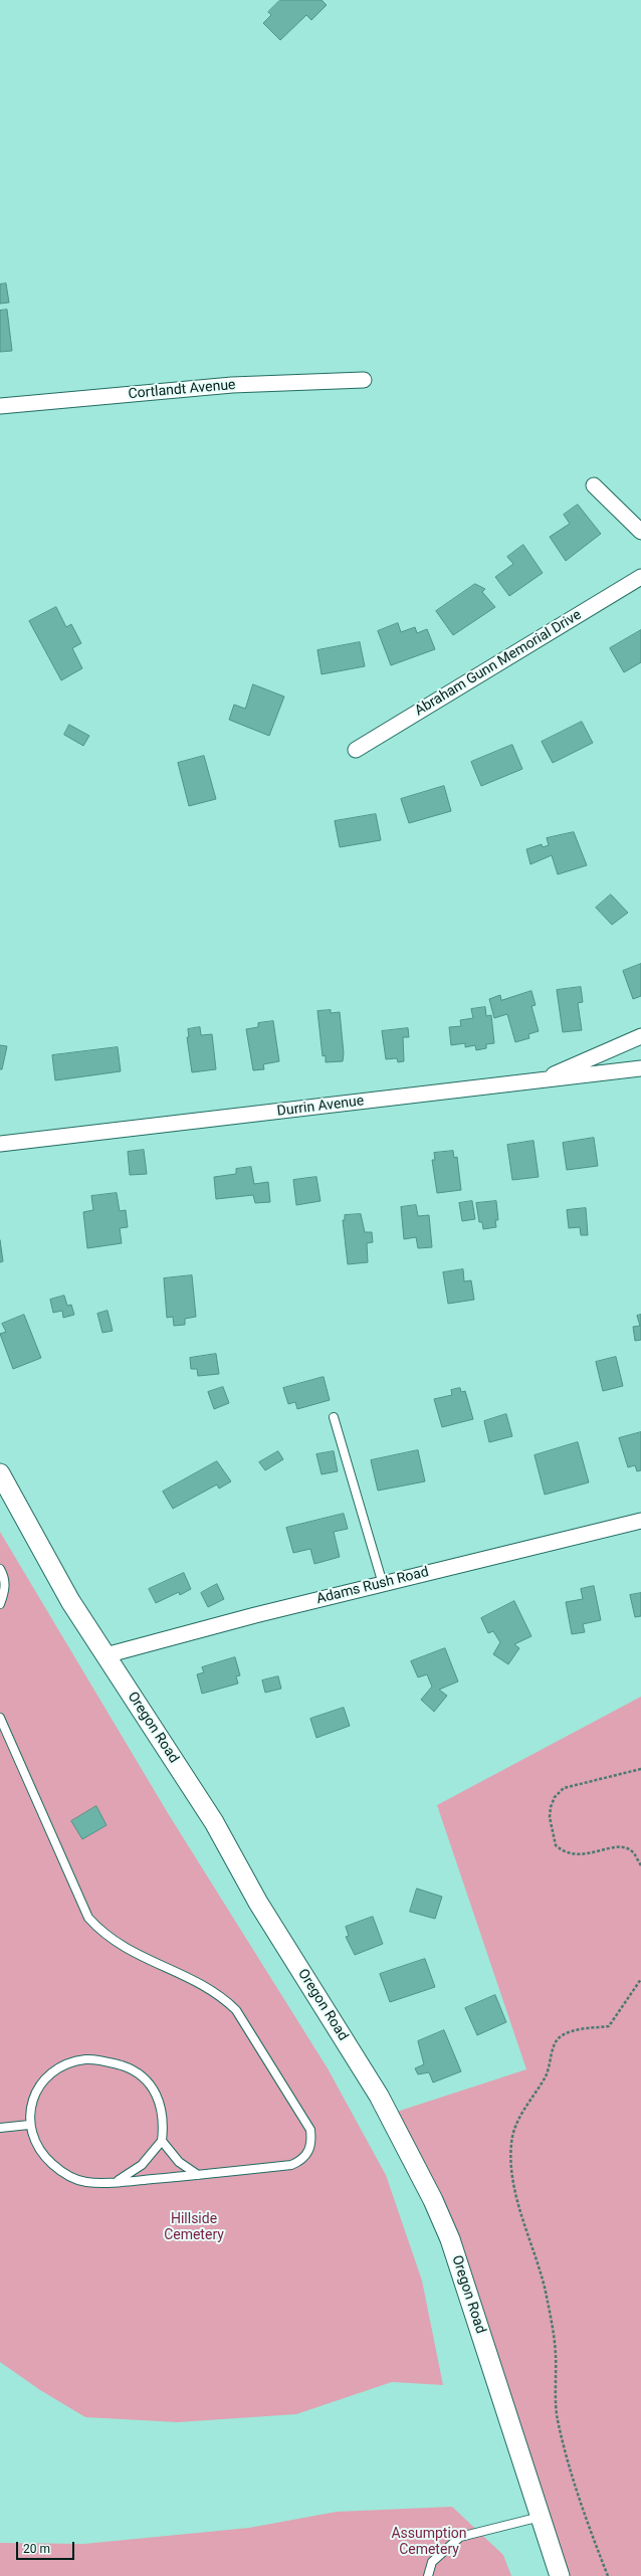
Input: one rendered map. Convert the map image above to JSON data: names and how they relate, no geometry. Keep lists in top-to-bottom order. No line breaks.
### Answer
{"streets":{"street":["Cortlandt Avenue","Abraham Gunn Memorial Drive","Durrin Avenue","Adams Rush Road","Oregon Road"]},"crossings":[["Adams Rush Road","Oregon Road"]],"parks":["Hillside Cemetery","Assumption Cemetery"],"scale_bar":"20 m"}
